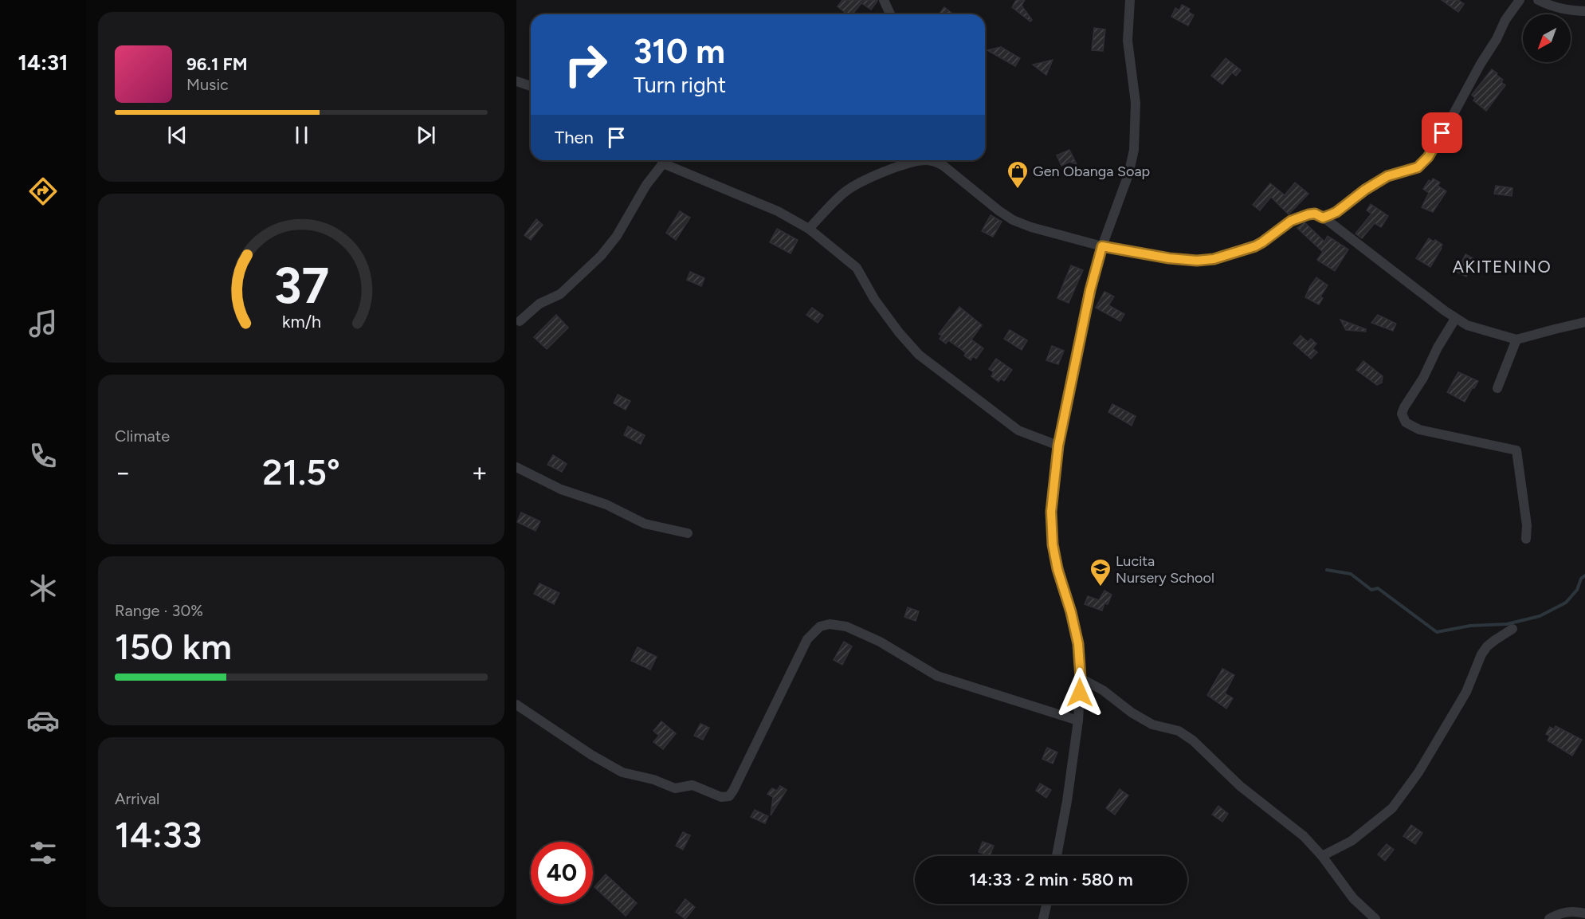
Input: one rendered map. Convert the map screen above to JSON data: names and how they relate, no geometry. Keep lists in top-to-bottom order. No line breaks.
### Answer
{"districts":["AKITENINO"],"places":{"shop":["Gen Obanga Soap"],"school or university":["Lucita Nursery School"]},"north":"bottom left","page":{"tabs":"14:31","turn":["310 m","Turn right"],"song":["96.1 FM","Music"],"then":"Then","tile":["Climate",["Range · 30%","150 km"],["Arrival","14:33"]],"heat":["−","21.5°","+"],"limit":"40","trip":"14:33 · 2 min · 580 m","gauge":["37","km/h"]}}
